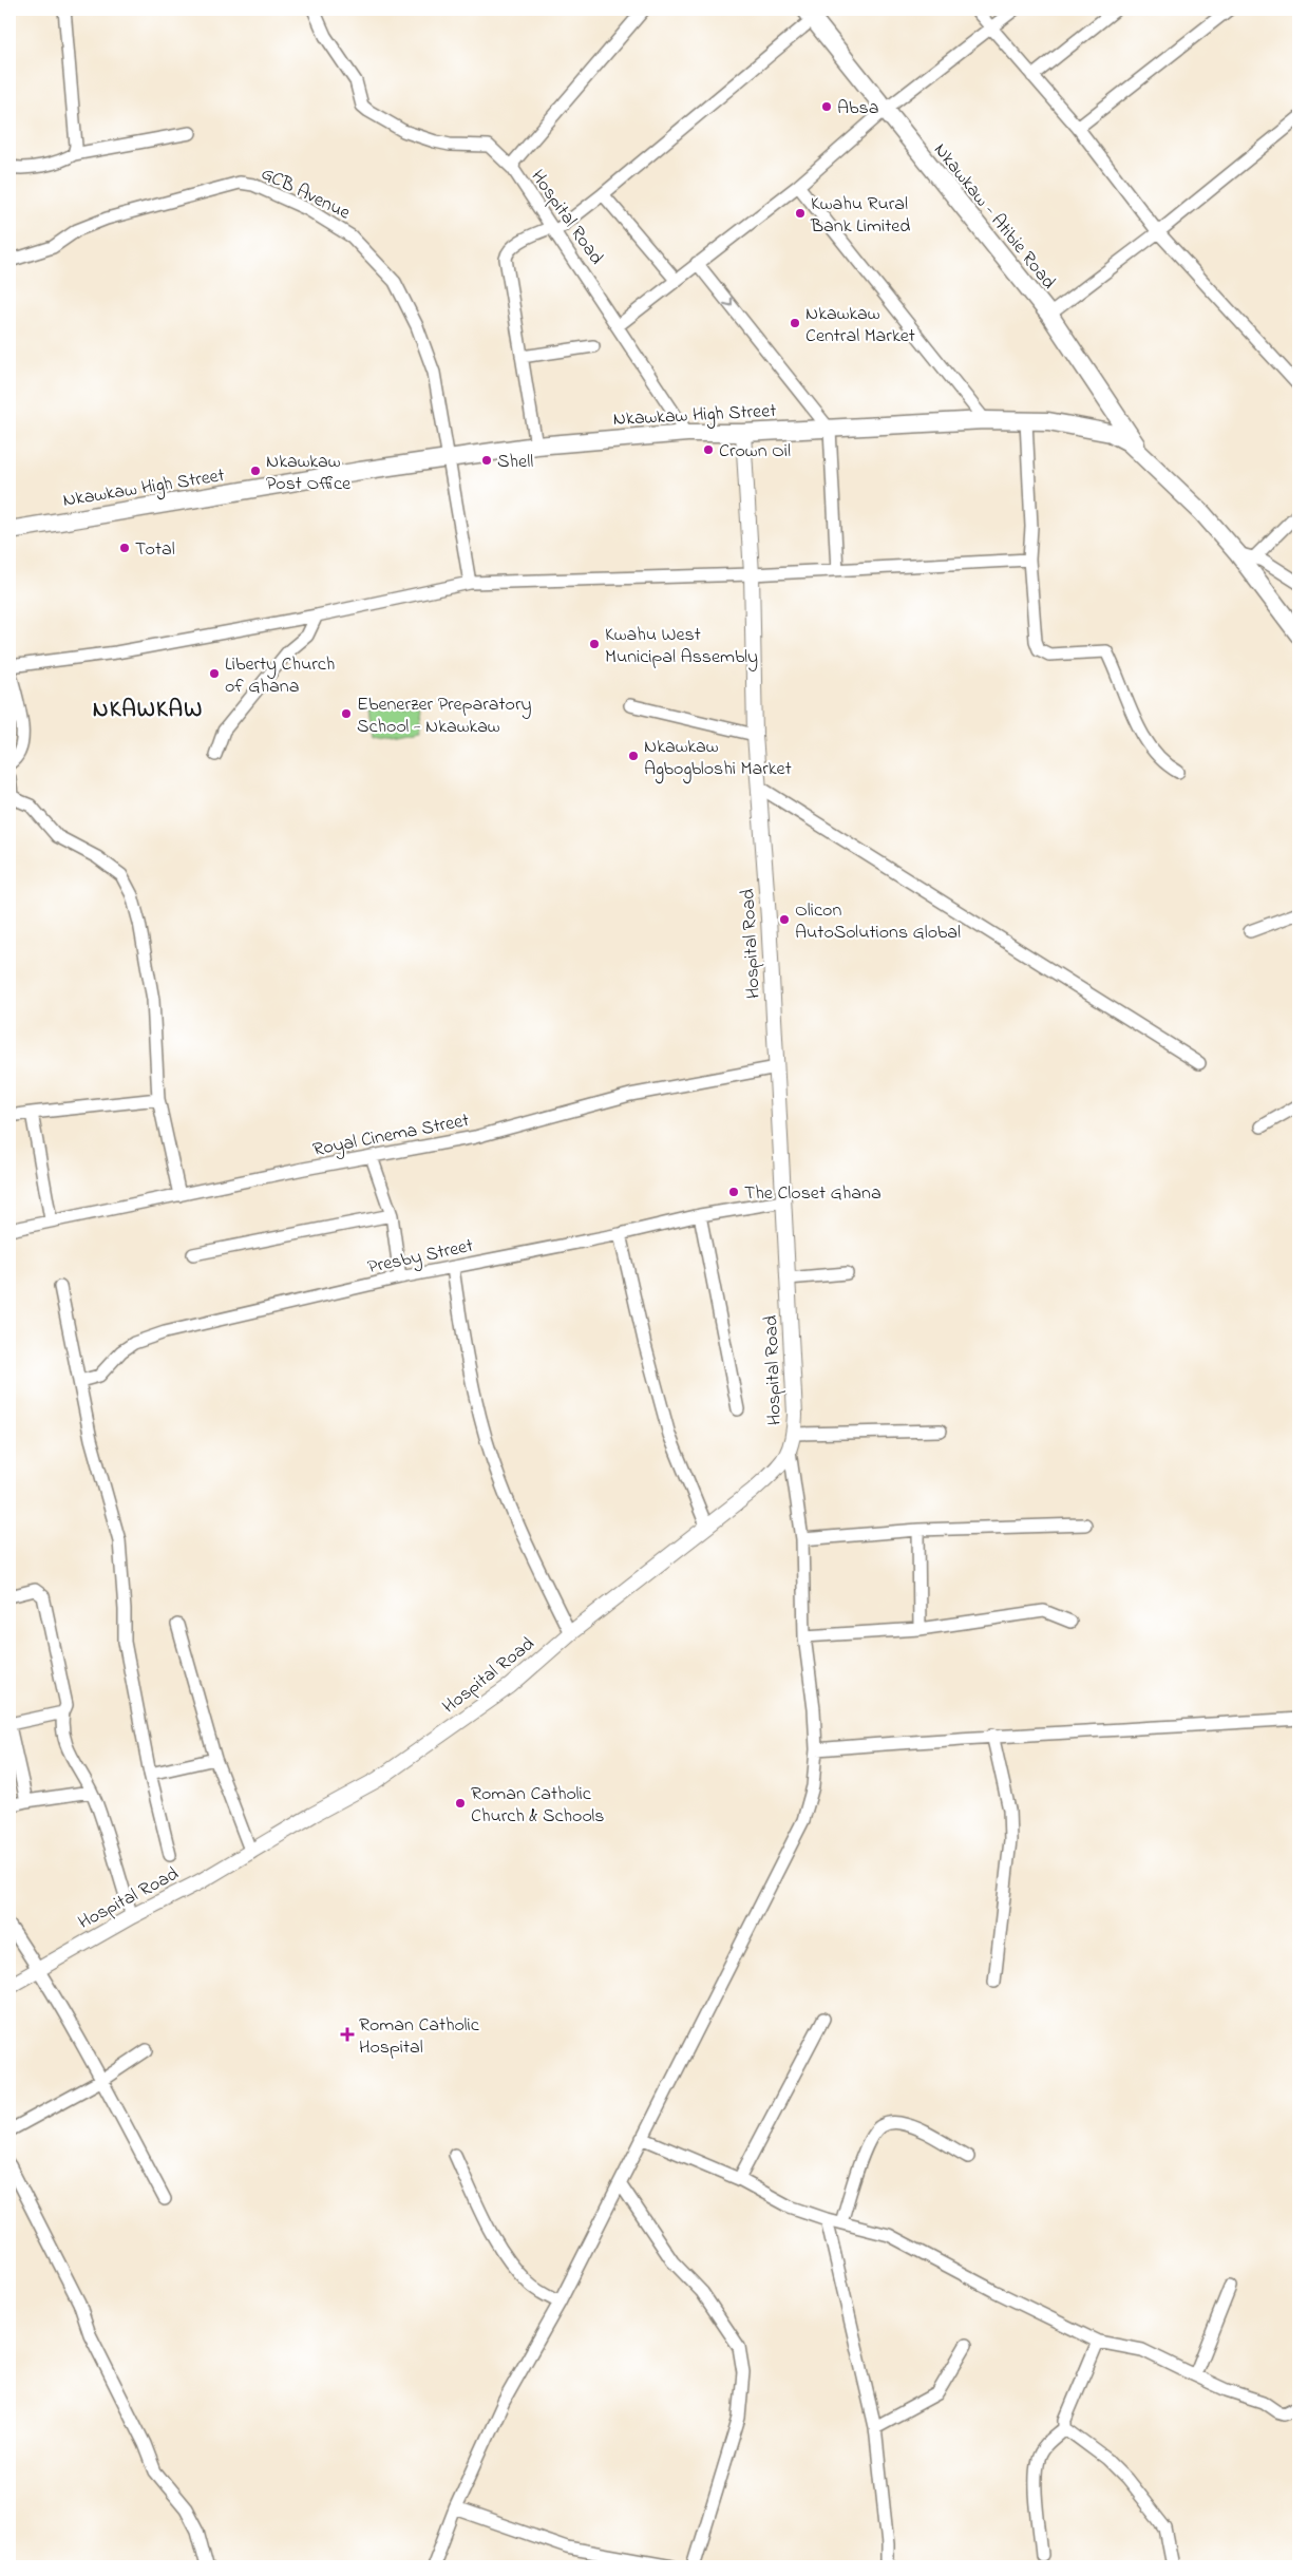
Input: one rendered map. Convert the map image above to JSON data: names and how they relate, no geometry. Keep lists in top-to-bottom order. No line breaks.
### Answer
{"streets":{"main road":["Nkawkaw - Atibie Road","Nkawkaw High Street"],"street":["GCB Avenue","Hospital Road","Royal Cinema Street","Presby Street"]},"crossings":[["GCB Avenue","Nkawkaw High Street"],["Nkawkaw - Atibie Road","Nkawkaw High Street"],["Hospital Road","Nkawkaw High Street"],["Hospital Road","Royal Cinema Street"],["Hospital Road","Presby Street"]],"districts":["NKAWKAW"],"places":{"other":["Absa","Kwahu Rural Bank Limited","Nkawkaw Central Market","Crown Oil","Shell","Nkawkaw Post Office","Total","Kwahu West Municipal Assembly","Liberty Church of Ghana","Ebenerzer Preparatory School - Nkawkaw","Nkawkaw Agbogbloshi Market","Olicon AutoSolutions Global","The Closet Ghana","Roman Catholic Church & Schools"],"health":["Roman Catholic Hospital"]}}
